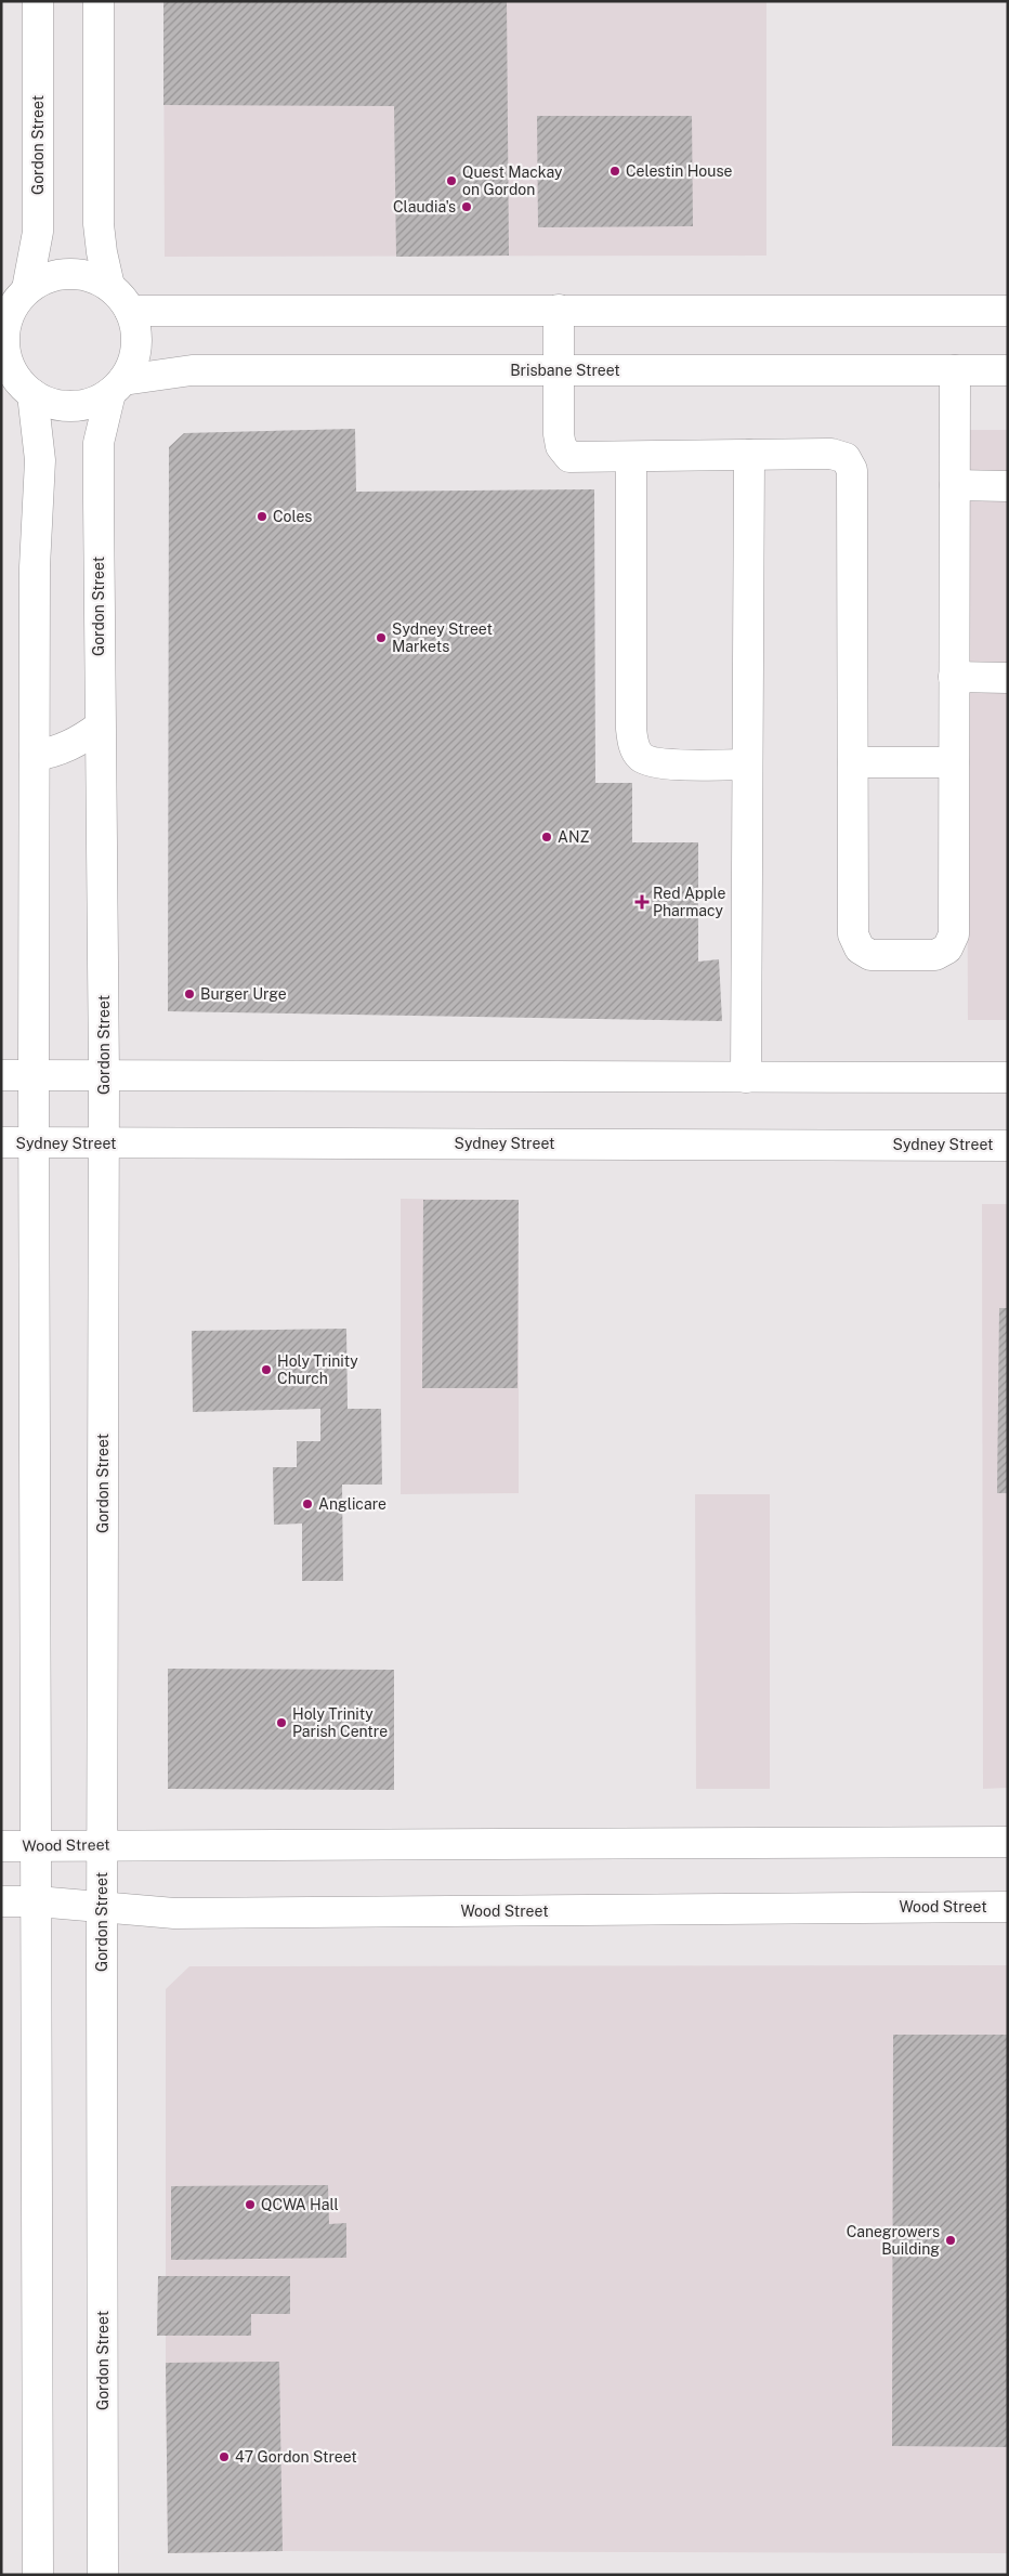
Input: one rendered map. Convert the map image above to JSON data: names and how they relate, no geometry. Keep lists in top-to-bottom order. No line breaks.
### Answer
{"streets":{"street":["Gordon Street","Brisbane Street","Sydney Street","Wood Street"]},"crossings":[["Gordon Street","Brisbane Street"],["Gordon Street","Sydney Street"],["Gordon Street","Wood Street"]],"places":{"other":["Celestin House","Quest Mackay on Gordon","Claudia's","Coles","Sydney Street Markets","ANZ","Burger Urge","Holy Trinity Church","Anglicare","Holy Trinity Parish Centre","QCWA Hall","Canegrowers Building","47 Gordon Street"],"health":["Red Apple Pharmacy"]}}
